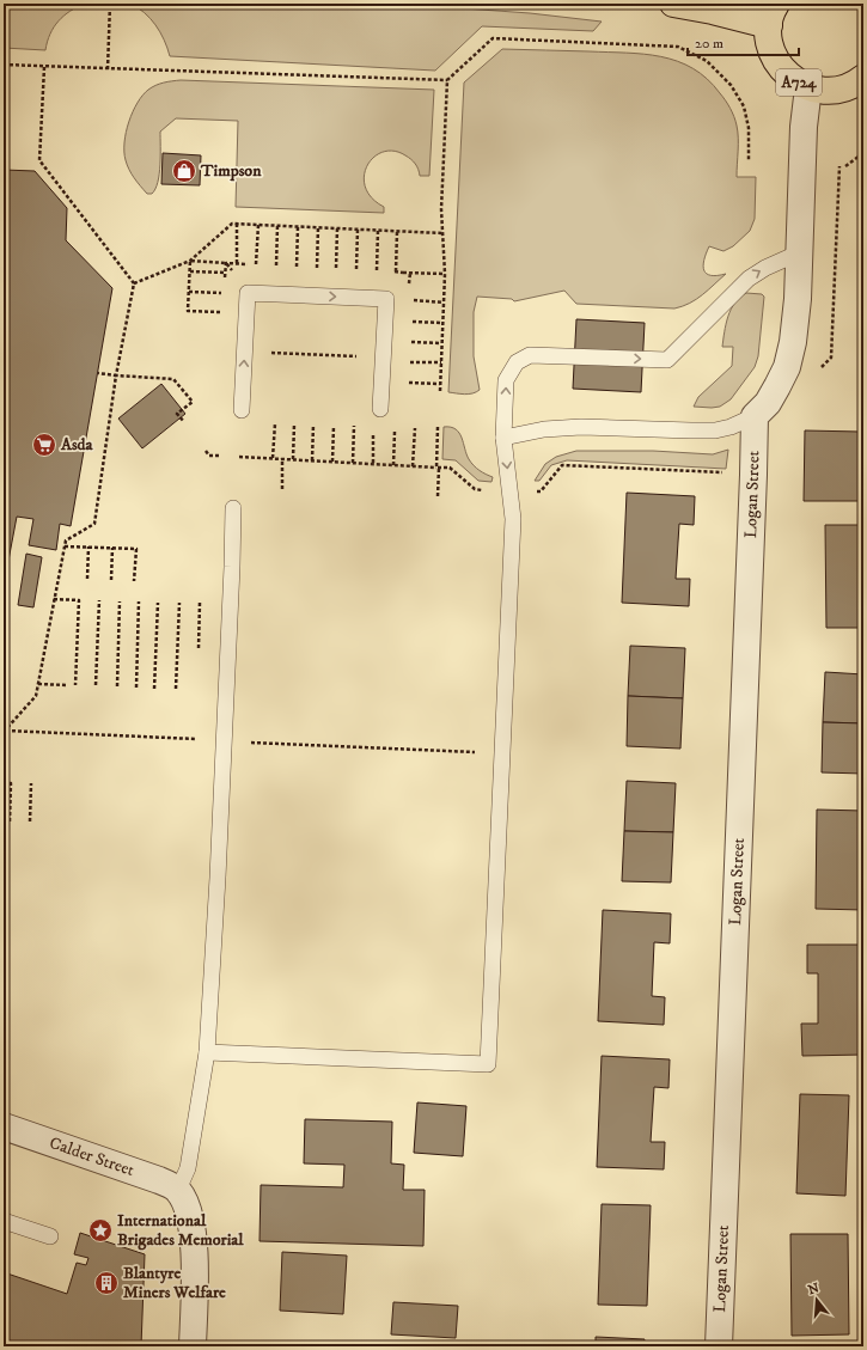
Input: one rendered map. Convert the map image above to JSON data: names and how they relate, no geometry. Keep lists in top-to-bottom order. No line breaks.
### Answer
{"streets":{"main road":["A724"],"street":["Logan Street","Calder Street"]},"places":{"shop":["Timpson"],"supermarket":["Asda"],"place":["International Brigades Memorial"],"building":["Blantyre Miners Welfare"]},"scale_bar":"20 m","north":"top"}
